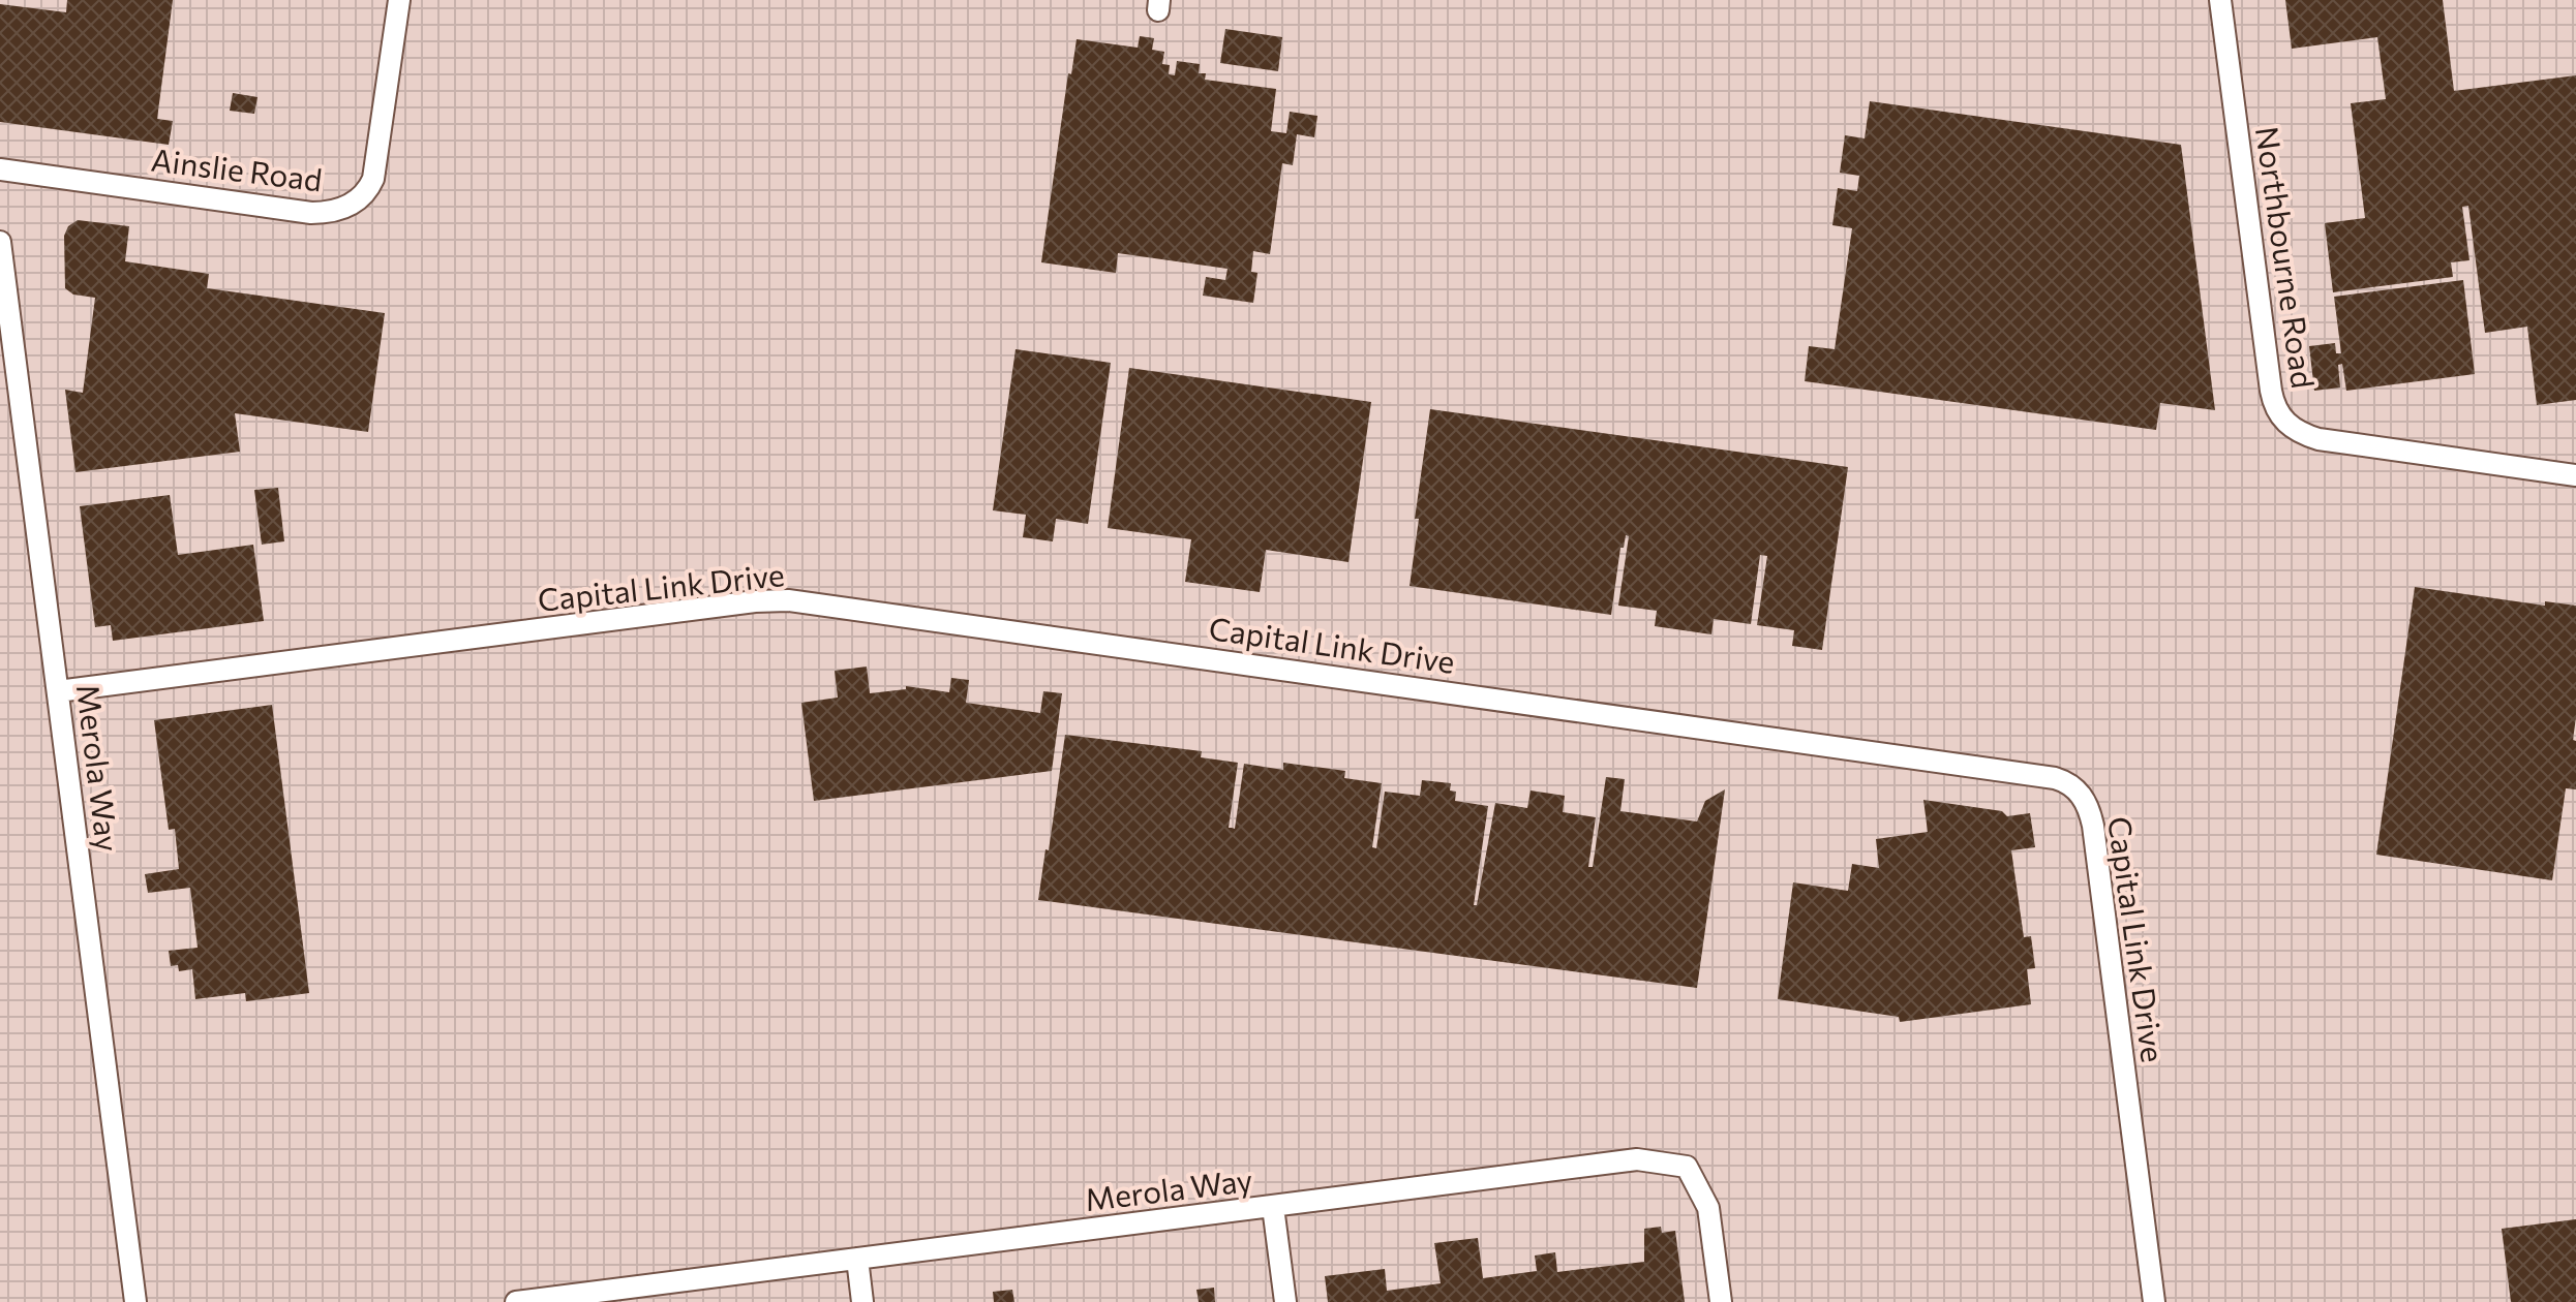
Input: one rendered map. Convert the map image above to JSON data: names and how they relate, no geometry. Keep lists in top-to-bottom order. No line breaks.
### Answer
{"streets":{"street":["Ainslie Road","Northbourne Road","Capital Link Drive","Merola Way"]},"crossings":[["Capital Link Drive","Merola Way"]]}
